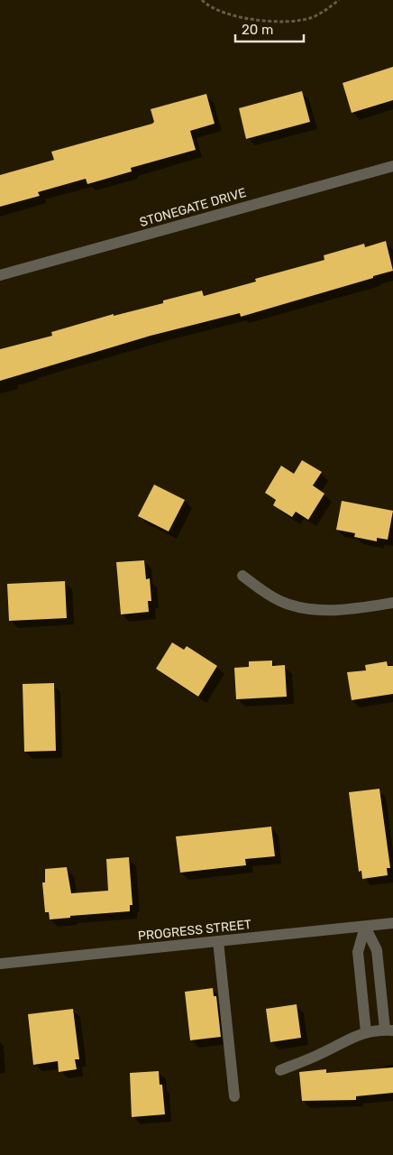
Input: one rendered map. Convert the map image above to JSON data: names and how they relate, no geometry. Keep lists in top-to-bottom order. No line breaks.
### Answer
{"streets":{"street":["STONEGATE DRIVE","PROGRESS STREET"]},"scale_bar":"20 m"}
